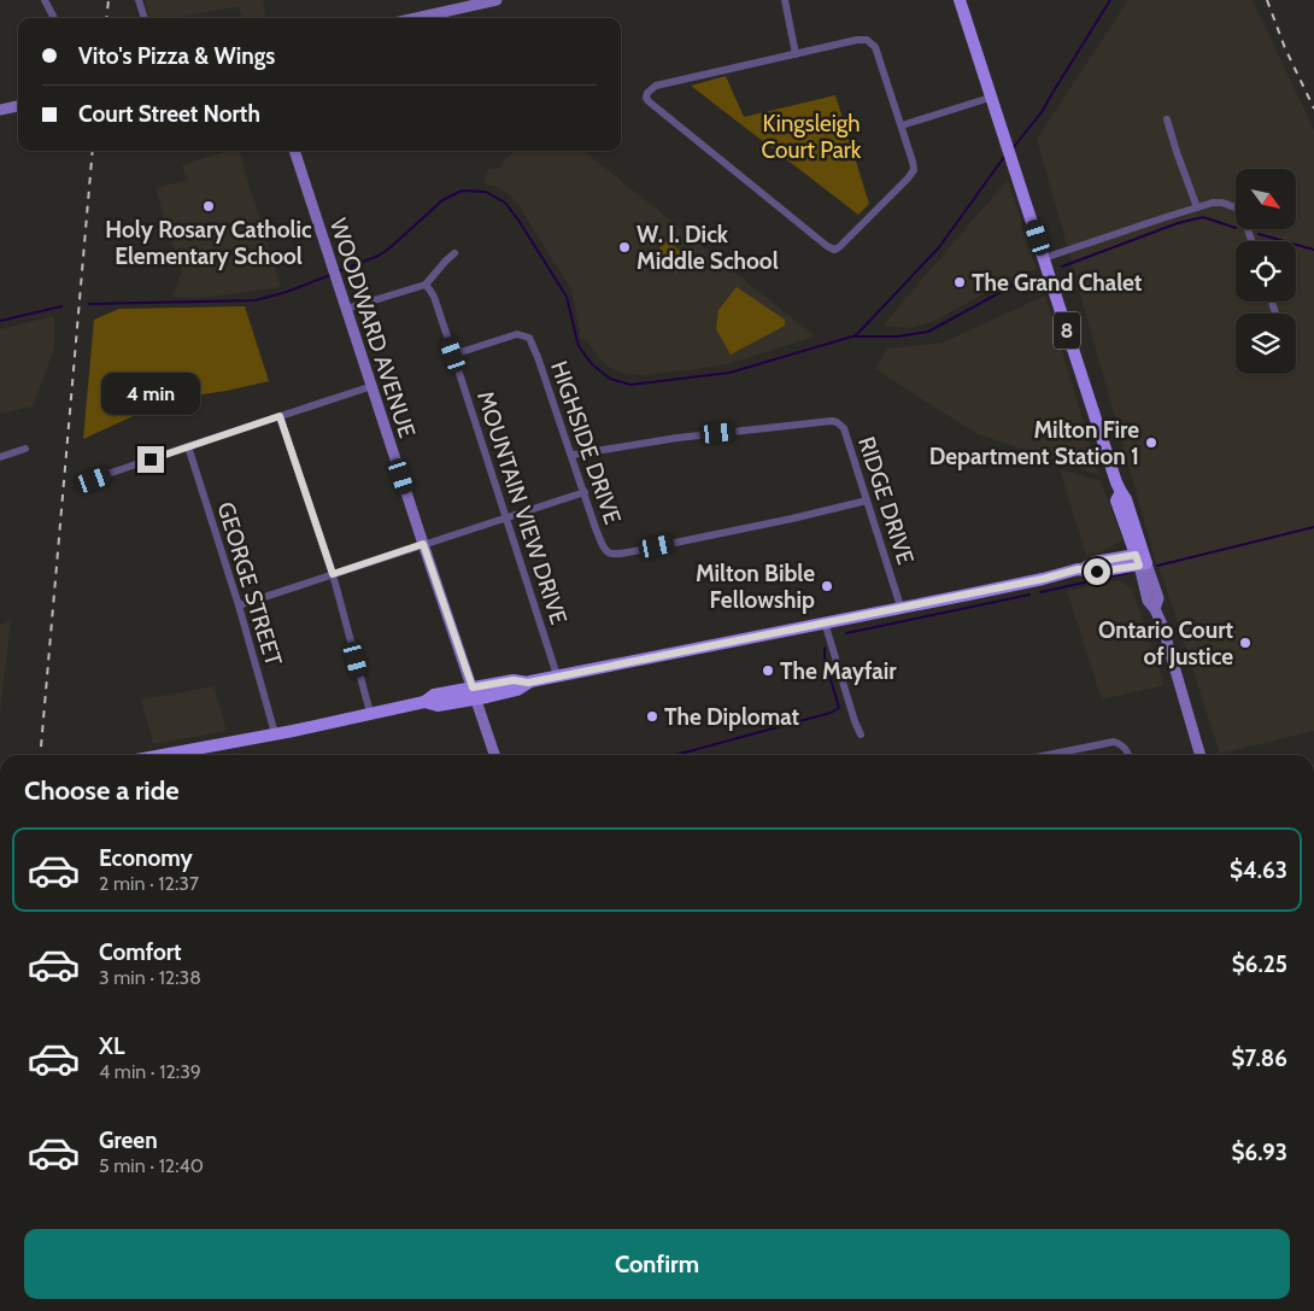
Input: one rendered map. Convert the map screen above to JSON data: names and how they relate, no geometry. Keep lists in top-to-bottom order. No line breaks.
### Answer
{"streets":{"main road":["8"],"street":["WOODWARD AVENUE","HIGHSIDE DRIVE","RIDGE DRIVE","MOUNTAIN VIEW DRIVE","GEORGE STREET"]},"crossings":[["HIGHSIDE DRIVE","RIDGE DRIVE"],["HIGHSIDE DRIVE","MOUNTAIN VIEW DRIVE"]],"parks":["Kingsleigh Court Park"],"places":["Holy Rosary Catholic Elementary School","W. I. Dick Middle School","The Grand Chalet","Milton Fire Department Station 1","Milton Bible Fellowship","Ontario Court of Justice","The Mayfair","The Diplomat"],"north":"bottom right","page":{"banner":["Vito's Pizza & Wings","Court Street North"],"bubble":"4 min","heading":"Choose a ride","list":[{"name":"Economy","note":"2 min · 12:37","value":"$4.63"},{"name":"Comfort","note":"3 min · 12:38","value":"$6.25"},{"name":"XL","note":"4 min · 12:39","value":"$7.86"},{"name":"Green","note":"5 min · 12:40","value":"$6.93"}],"buttons":"Confirm"}}
